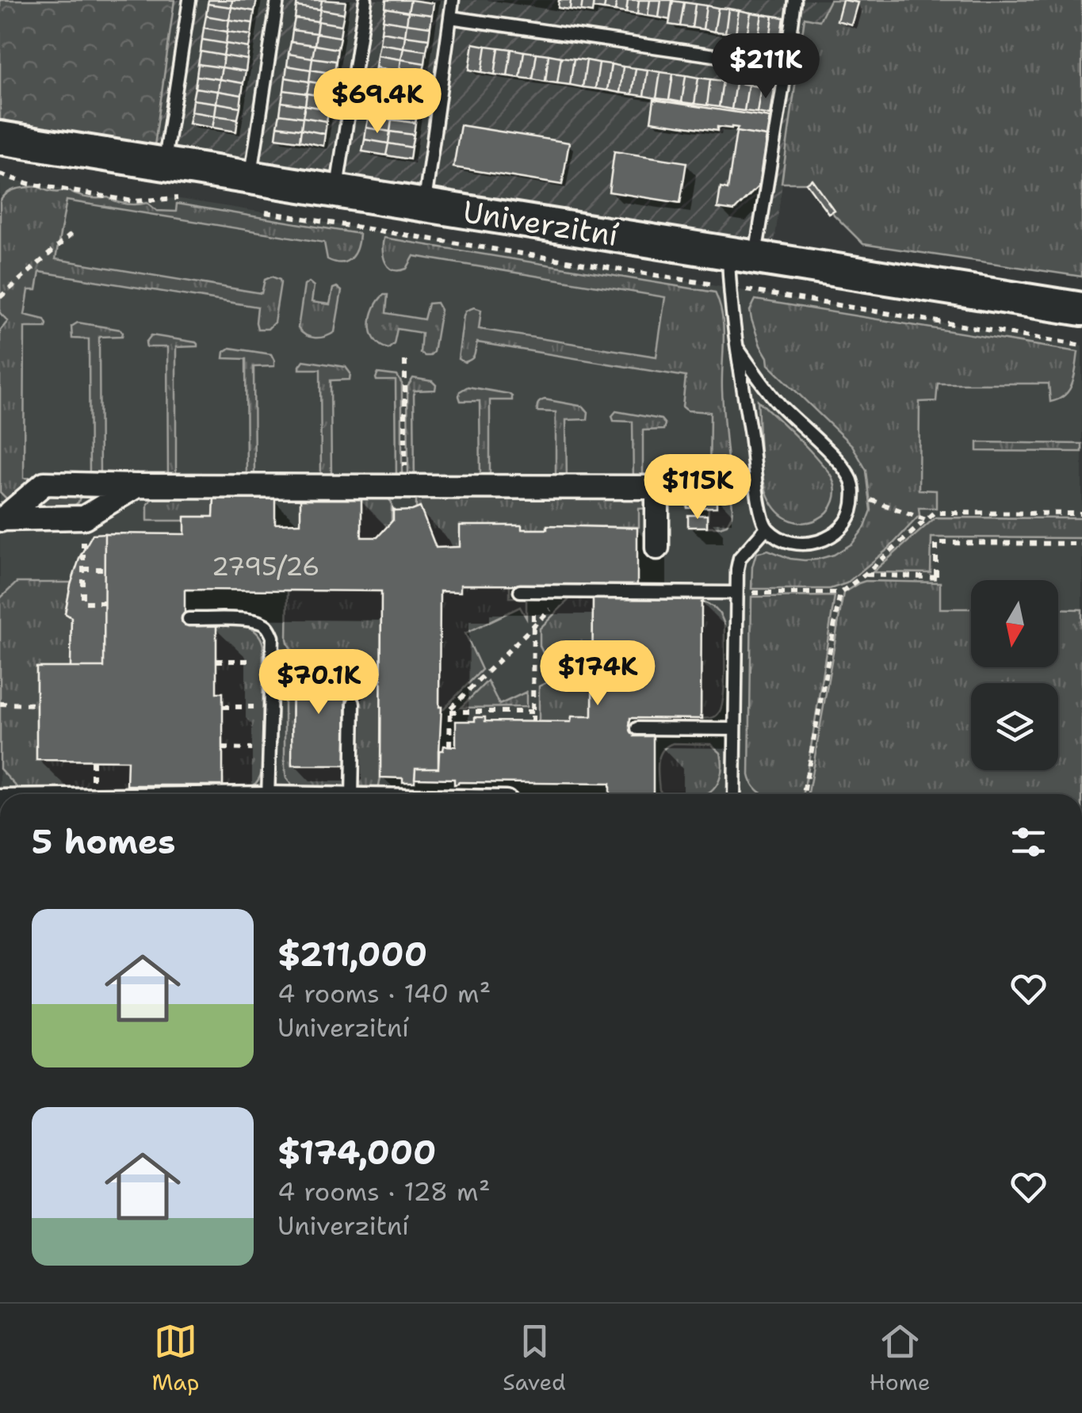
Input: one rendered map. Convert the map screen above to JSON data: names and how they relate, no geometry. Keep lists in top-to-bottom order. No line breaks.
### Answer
{"streets":{"street":["Univerzitní"]},"house_numbers":["2795/26"],"north":"bottom","page":{"price":["$211K","$69.4K","$115K","$174K","$70.1K"],"heading":"5 homes","list":[{"name":"$211,000","note":"4 rooms · 140 m² · Univerzitní"},{"name":"$174,000","note":"4 rooms · 128 m² · Univerzitní"}],"tabs":["Map","Saved","Home"]}}
